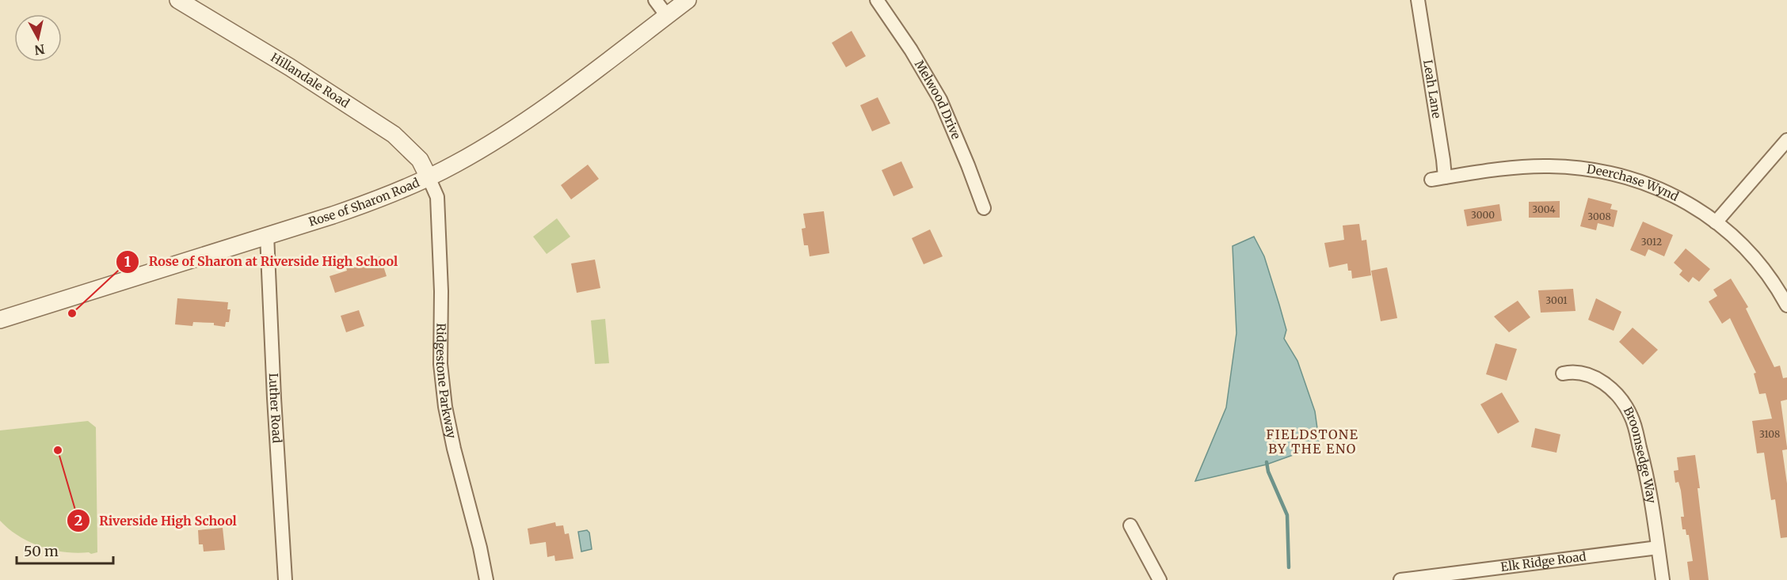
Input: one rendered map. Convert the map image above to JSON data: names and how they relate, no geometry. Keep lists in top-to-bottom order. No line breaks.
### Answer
{"streets":{"street":["Hillandale Road","Leah Lane","Melwood Drive","Deerchase Wynd","Rose of Sharon Road","Ridgestone Parkway","Luther Road","Broomsedge Way","Elk Ridge Road"]},"crossings":[["Hillandale Road","Rose of Sharon Road"],["Hillandale Road","Ridgestone Parkway"],["Leah Lane","Deerchase Wynd"],["Rose of Sharon Road","Ridgestone Parkway"],["Rose of Sharon Road","Luther Road"],["Broomsedge Way","Elk Ridge Road"]],"districts":["FIELDSTONE BY THE ENO"],"places":["Rose of Sharon at Riverside High School","Riverside High School"],"house_numbers":["3004","3000","3008","3012","3001","3108"],"scale_bar":"50 m","north":"bottom"}
